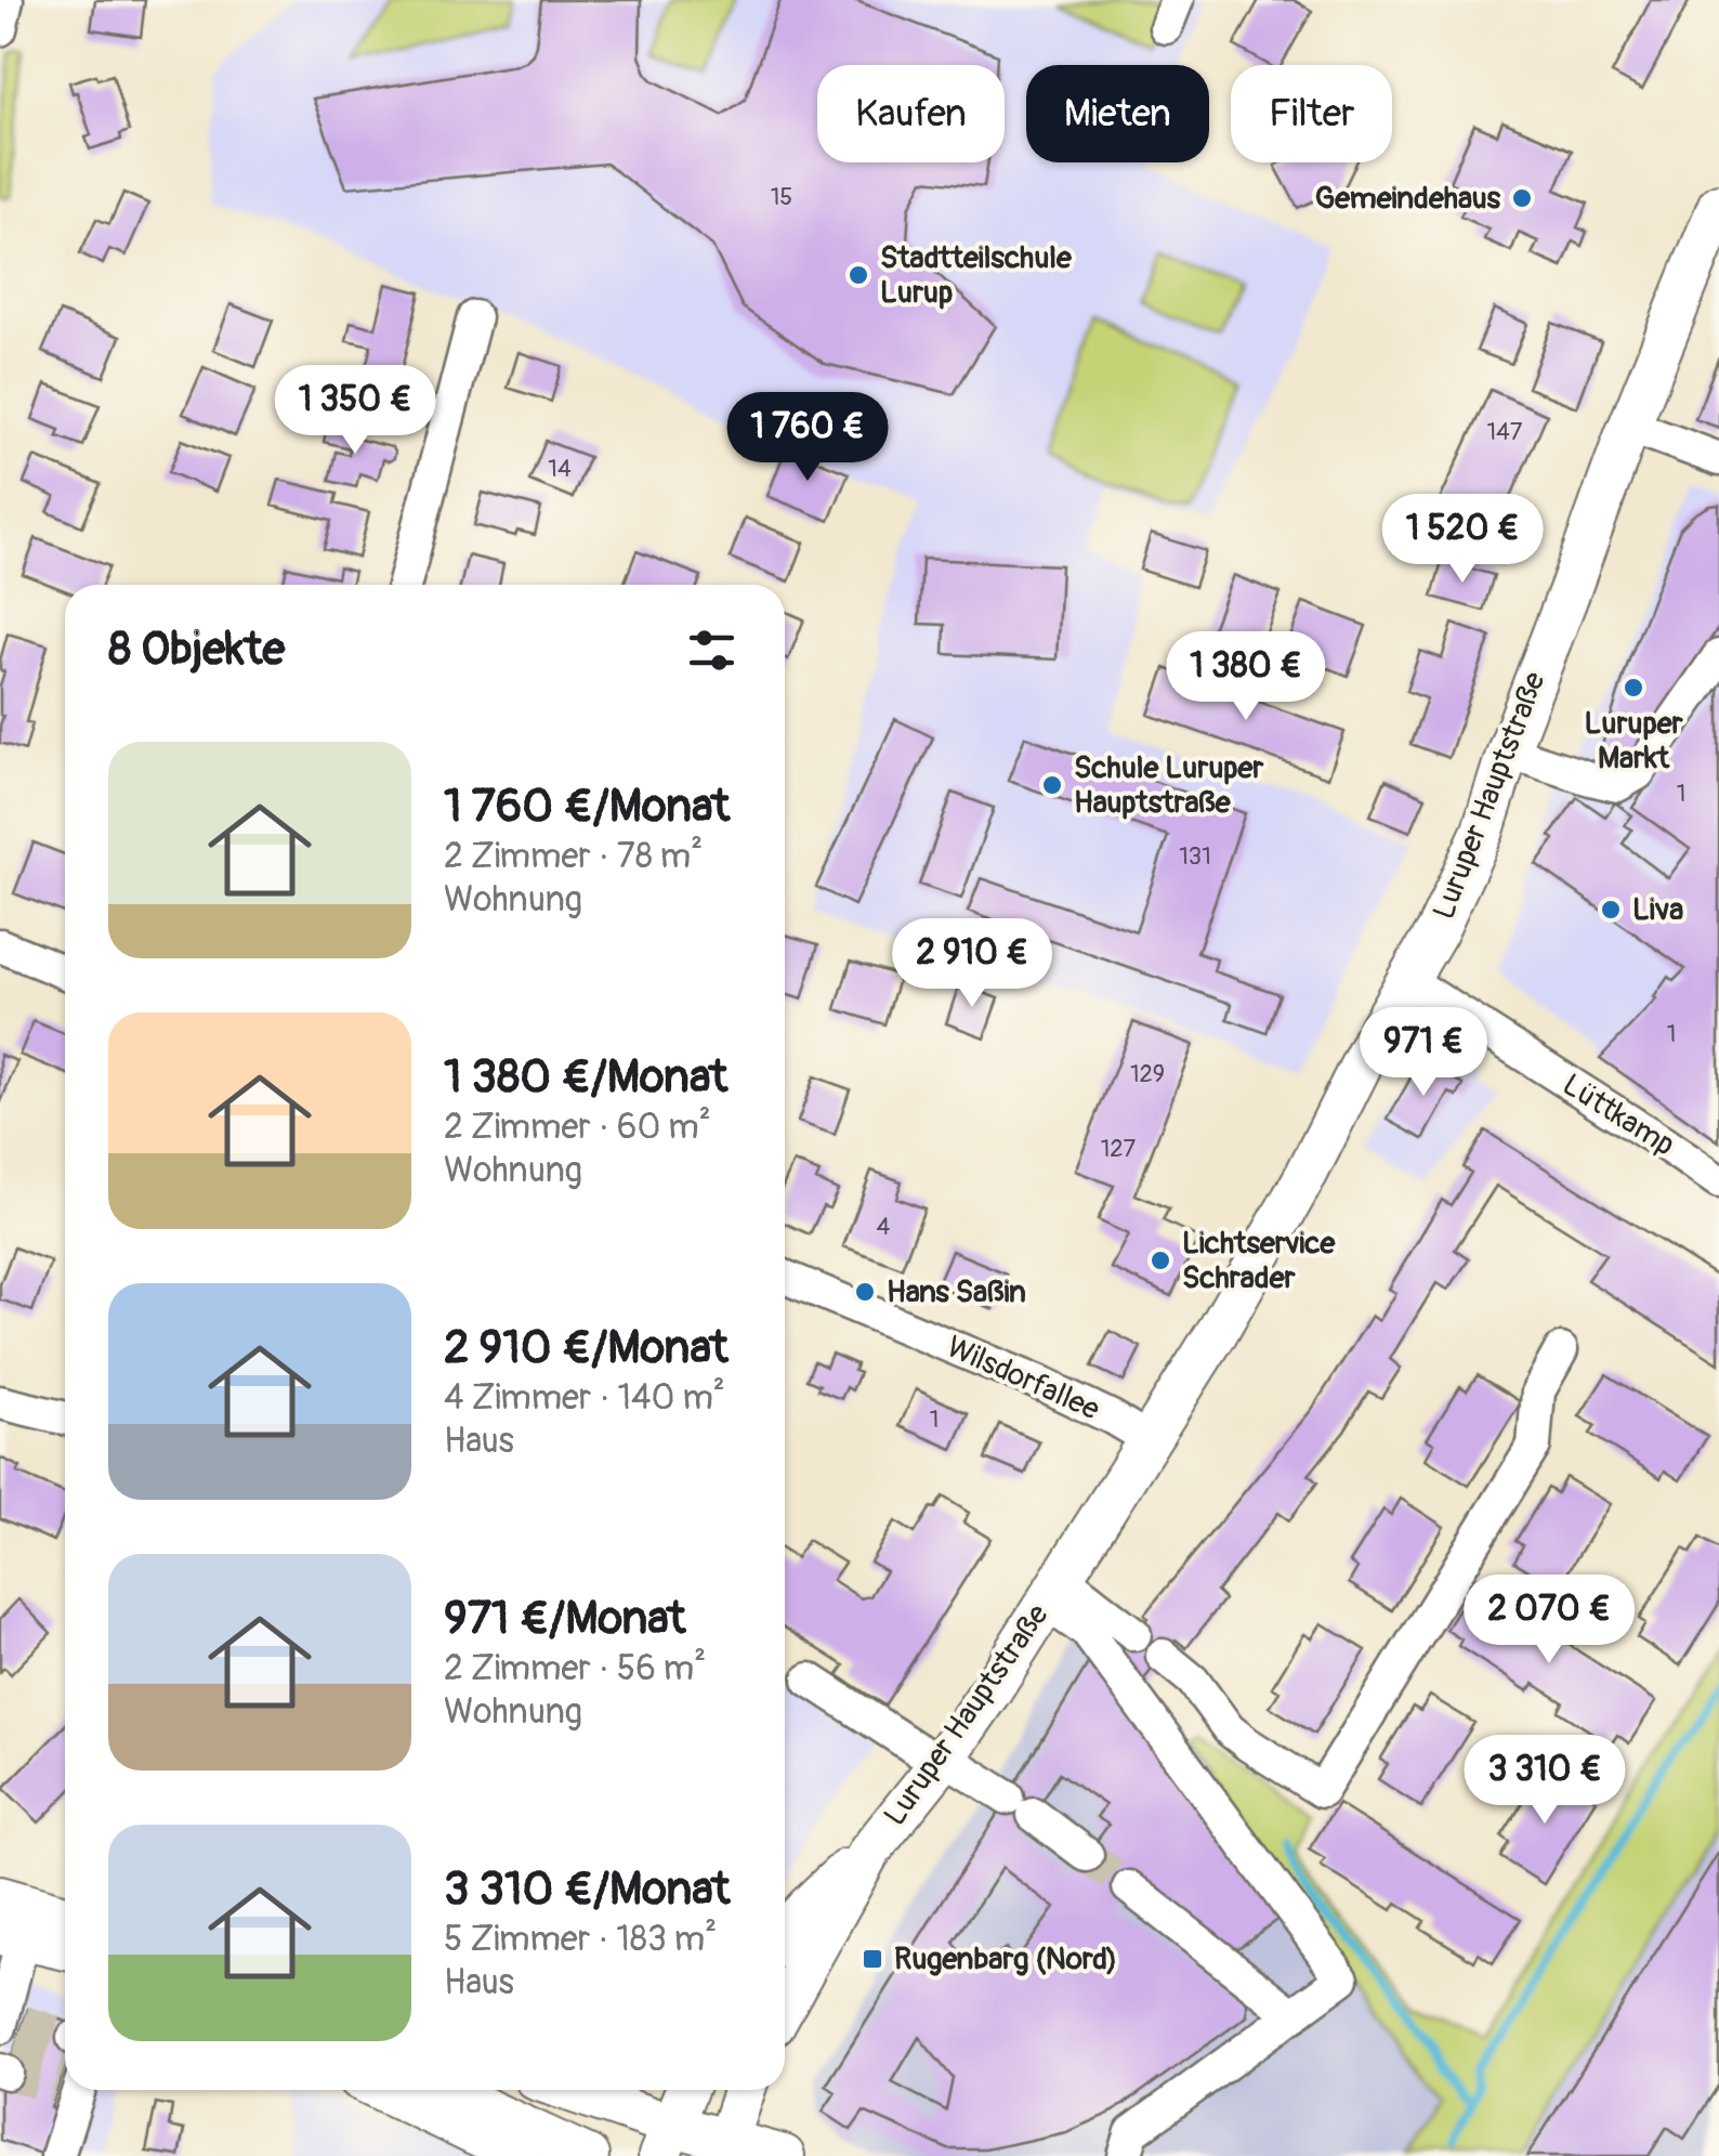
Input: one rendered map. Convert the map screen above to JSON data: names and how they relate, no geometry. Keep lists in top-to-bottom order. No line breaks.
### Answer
{"streets":{"main road":["Luruper Hauptstraße"],"street":["Lüttkamp","Wilsdorfallee"]},"crossings":[["Luruper Hauptstraße","Lüttkamp"],["Luruper Hauptstraße","Wilsdorfallee"]],"places":{"other":["Gemeindehaus","Stadtteilschule Lurup","Luruper Markt","Schule Luruper Hauptstraße","Liva","Lichtservice Schrader","Hans Saßin"],"transit":["Rugenbarg (Nord)"]},"house_numbers":["15","147","14","1","131","1","129","127","4","1"],"page":{"chip":["Kaufen","Mieten","Filter"],"price":["1 350 €","1 760 €","1 520 €","1 380 €","2 910 €","971 €","2 070 €","3 310 €"],"heading":"8 Objekte","list":[{"name":"1 760 €/Monat","note":"2 Zimmer · 78 m² · Wohnung"},{"name":"1 380 €/Monat","note":"2 Zimmer · 60 m² · Wohnung"},{"name":"2 910 €/Monat","note":"4 Zimmer · 140 m² · Haus"},{"name":"971 €/Monat","note":"2 Zimmer · 56 m² · Wohnung"},{"name":"3 310 €/Monat","note":"5 Zimmer · 183 m² · Haus"}]}}
